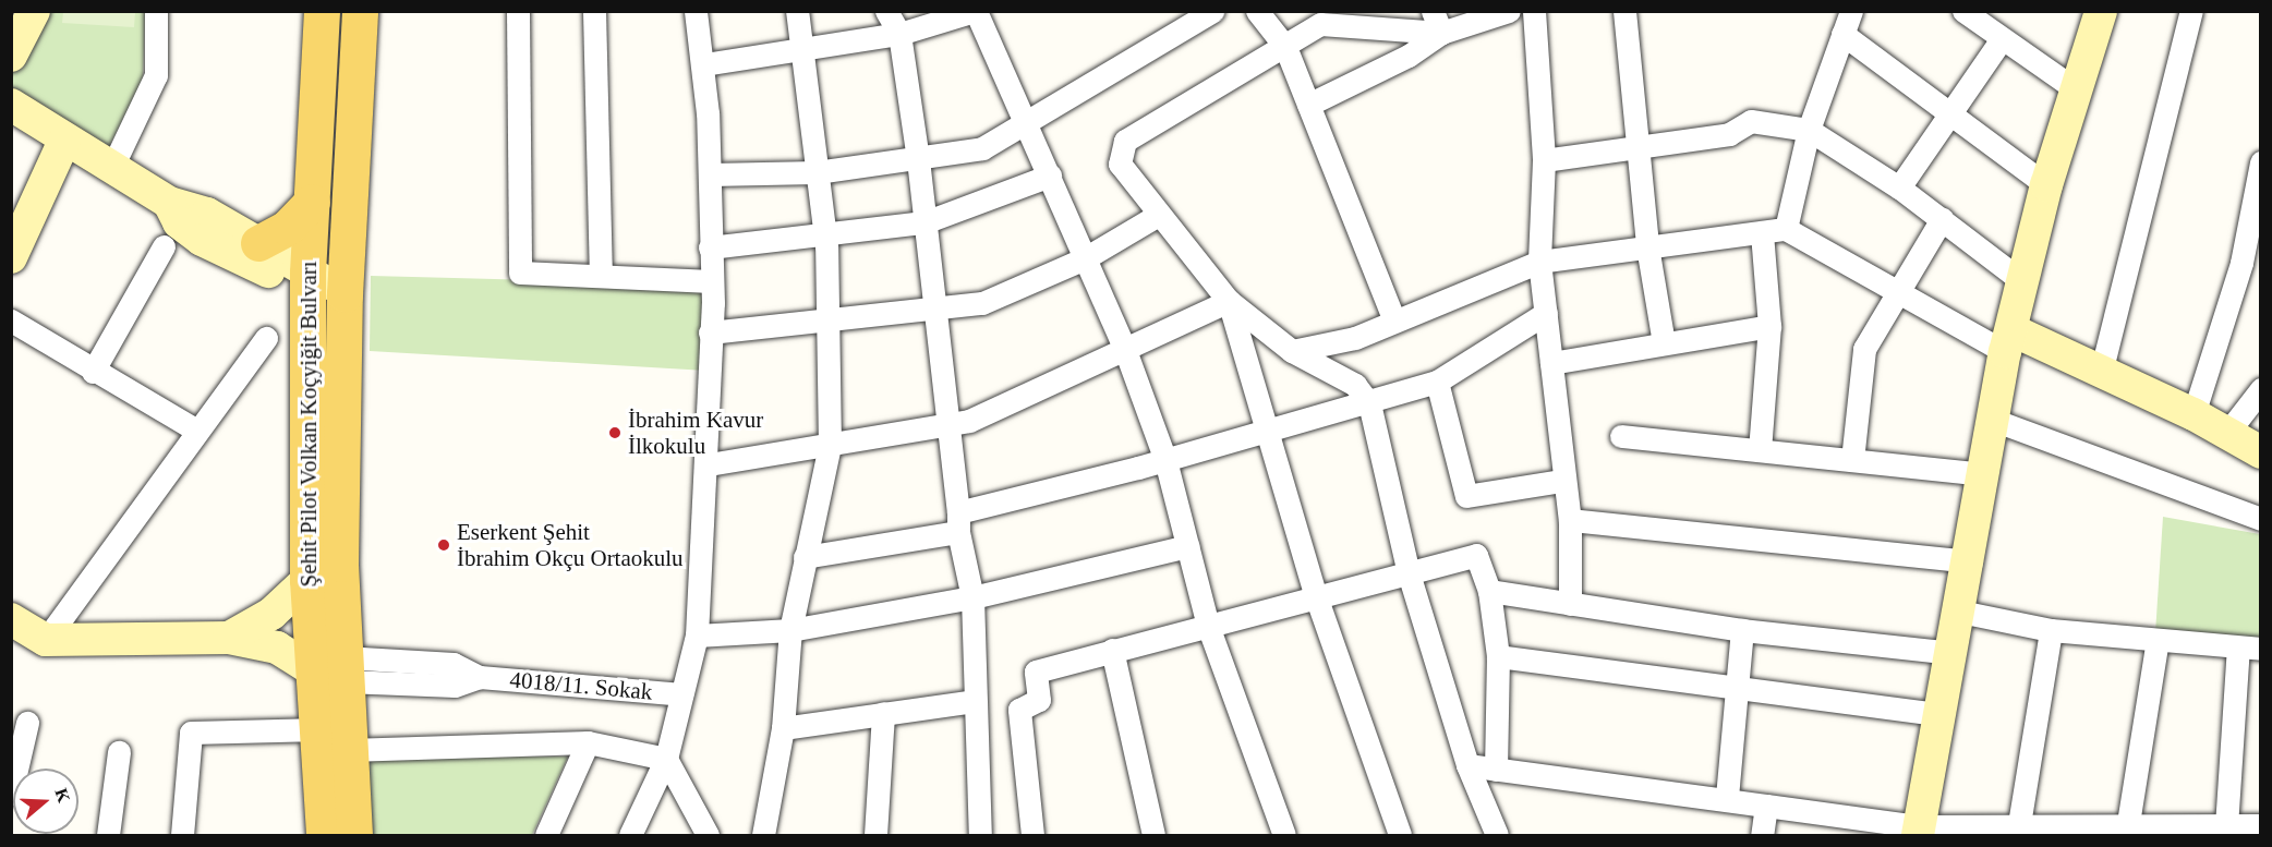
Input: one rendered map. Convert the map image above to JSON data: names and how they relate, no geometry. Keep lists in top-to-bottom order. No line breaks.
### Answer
{"streets":{"main road":["Şehit Pilot Volkan Koçyiğit Bulvarı"],"street":["4018/11. Sokak"]},"crossings":[["Şehit Pilot Volkan Koçyiğit Bulvarı","4018/11. Sokak"]],"places":["İbrahim Kavur İlkokulu","Eserkent Şehit İbrahim Okçu Ortaokulu"],"north":"right"}
